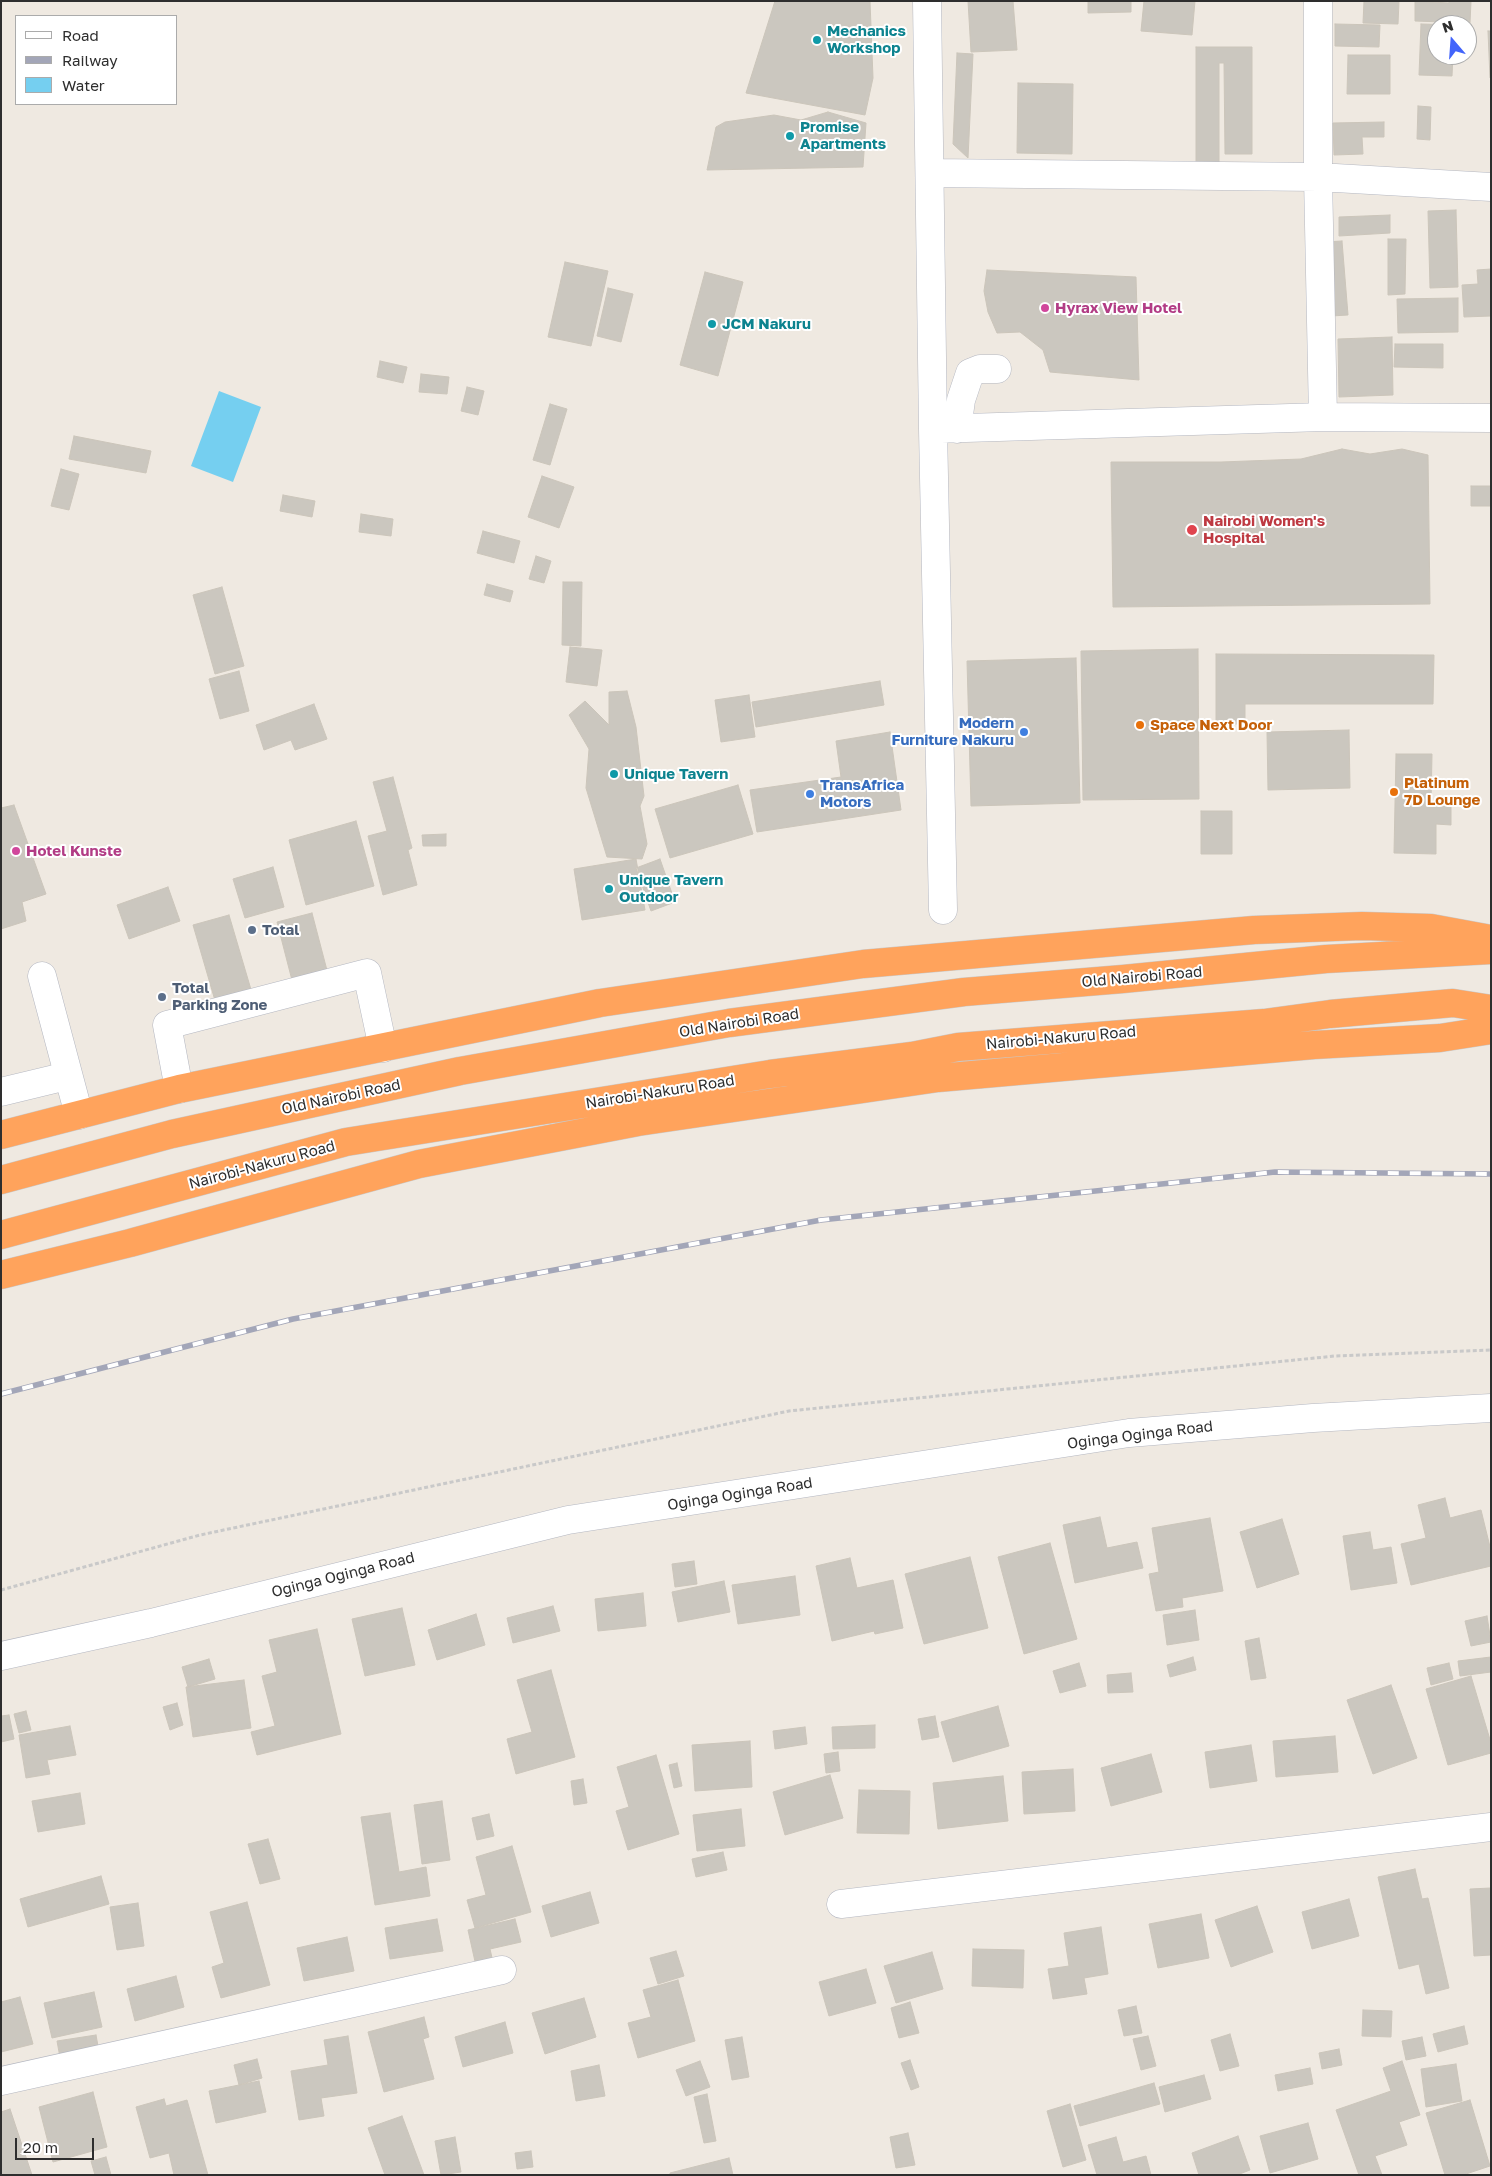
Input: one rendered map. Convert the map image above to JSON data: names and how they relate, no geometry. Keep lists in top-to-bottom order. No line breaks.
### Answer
{"streets":{"highway":["Old Nairobi Road","Nairobi-Nakuru Road"],"street":["Oginga Oginga Road"]},"places":["Mechanics Workshop","Promise Apartments","Hyrax View Hotel","JCM Nakuru","Nairobi Women's Hospital","Space Next Door","Modern Furniture Nakuru","Unique Tavern","Platinum 7D Lounge","TransAfrica Motors","Hotel Kunste","Unique Tavern Outdoor","Total","Total Parking Zone"],"legend":["Road","Railway","Water"],"scale_bar":"20 m","north":"top"}
